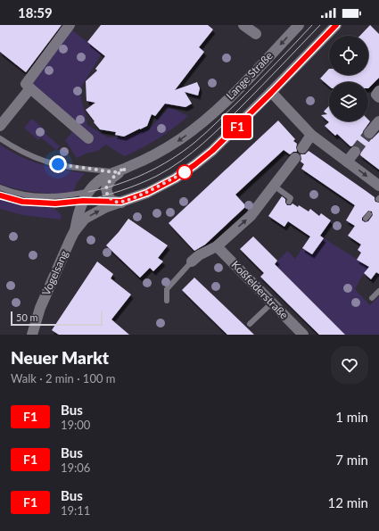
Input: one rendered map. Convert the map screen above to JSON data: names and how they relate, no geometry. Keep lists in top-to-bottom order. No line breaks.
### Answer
{"streets":{"street":["Lange Straße","Vogelsang","Koßfelderstraße"]},"crossings":[["Lange Straße","Vogelsang"]],"lines":["bus line F1"],"scale_bar":"50 m","page":{"status":"18:59","on_map":"F1","scale":"50 m","heading":["Neuer Markt","Walk · 2 min · 100 m"],"list":[{"mark":"F1","name":"Bus","note":"19:00","value":"1 min"},{"mark":"F1","name":"Bus","note":"19:06","value":"7 min"},{"mark":"F1","name":"Bus","note":"19:11","value":"12 min"}]}}
